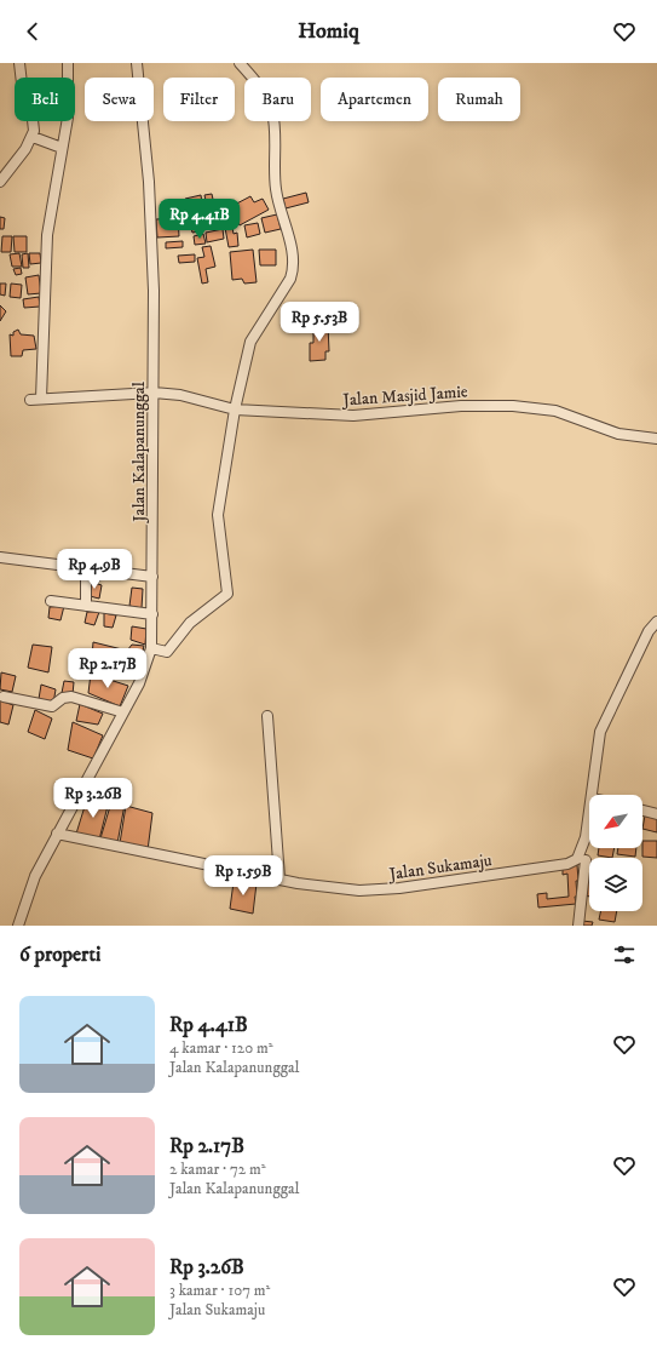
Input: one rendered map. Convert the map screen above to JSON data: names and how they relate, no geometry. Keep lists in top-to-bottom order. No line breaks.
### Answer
{"streets":{"street":["Jalan Masjid Jamie","Jalan Kalapanunggal","Jalan Sukamaju"]},"crossings":[["Jalan Masjid Jamie","Jalan Kalapanunggal"],["Jalan Kalapanunggal","Jalan Sukamaju"]],"north":"bottom left","page":{"header":"Homiq","chip":["Beli","Sewa","Filter","Baru","Apartemen","Rumah"],"price":["Rp 4.41B","Rp 5.53B","Rp 4.9B","Rp 2.17B","Rp 3.26B","Rp 1.59B"],"heading":"6 properti","list":[{"name":"Rp 4.41B","note":"4 kamar · 120 m² · Jalan Kalapanunggal"},{"name":"Rp 2.17B","note":"2 kamar · 72 m² · Jalan Kalapanunggal"},{"name":"Rp 3.26B","note":"3 kamar · 107 m² · Jalan Sukamaju"}]}}
